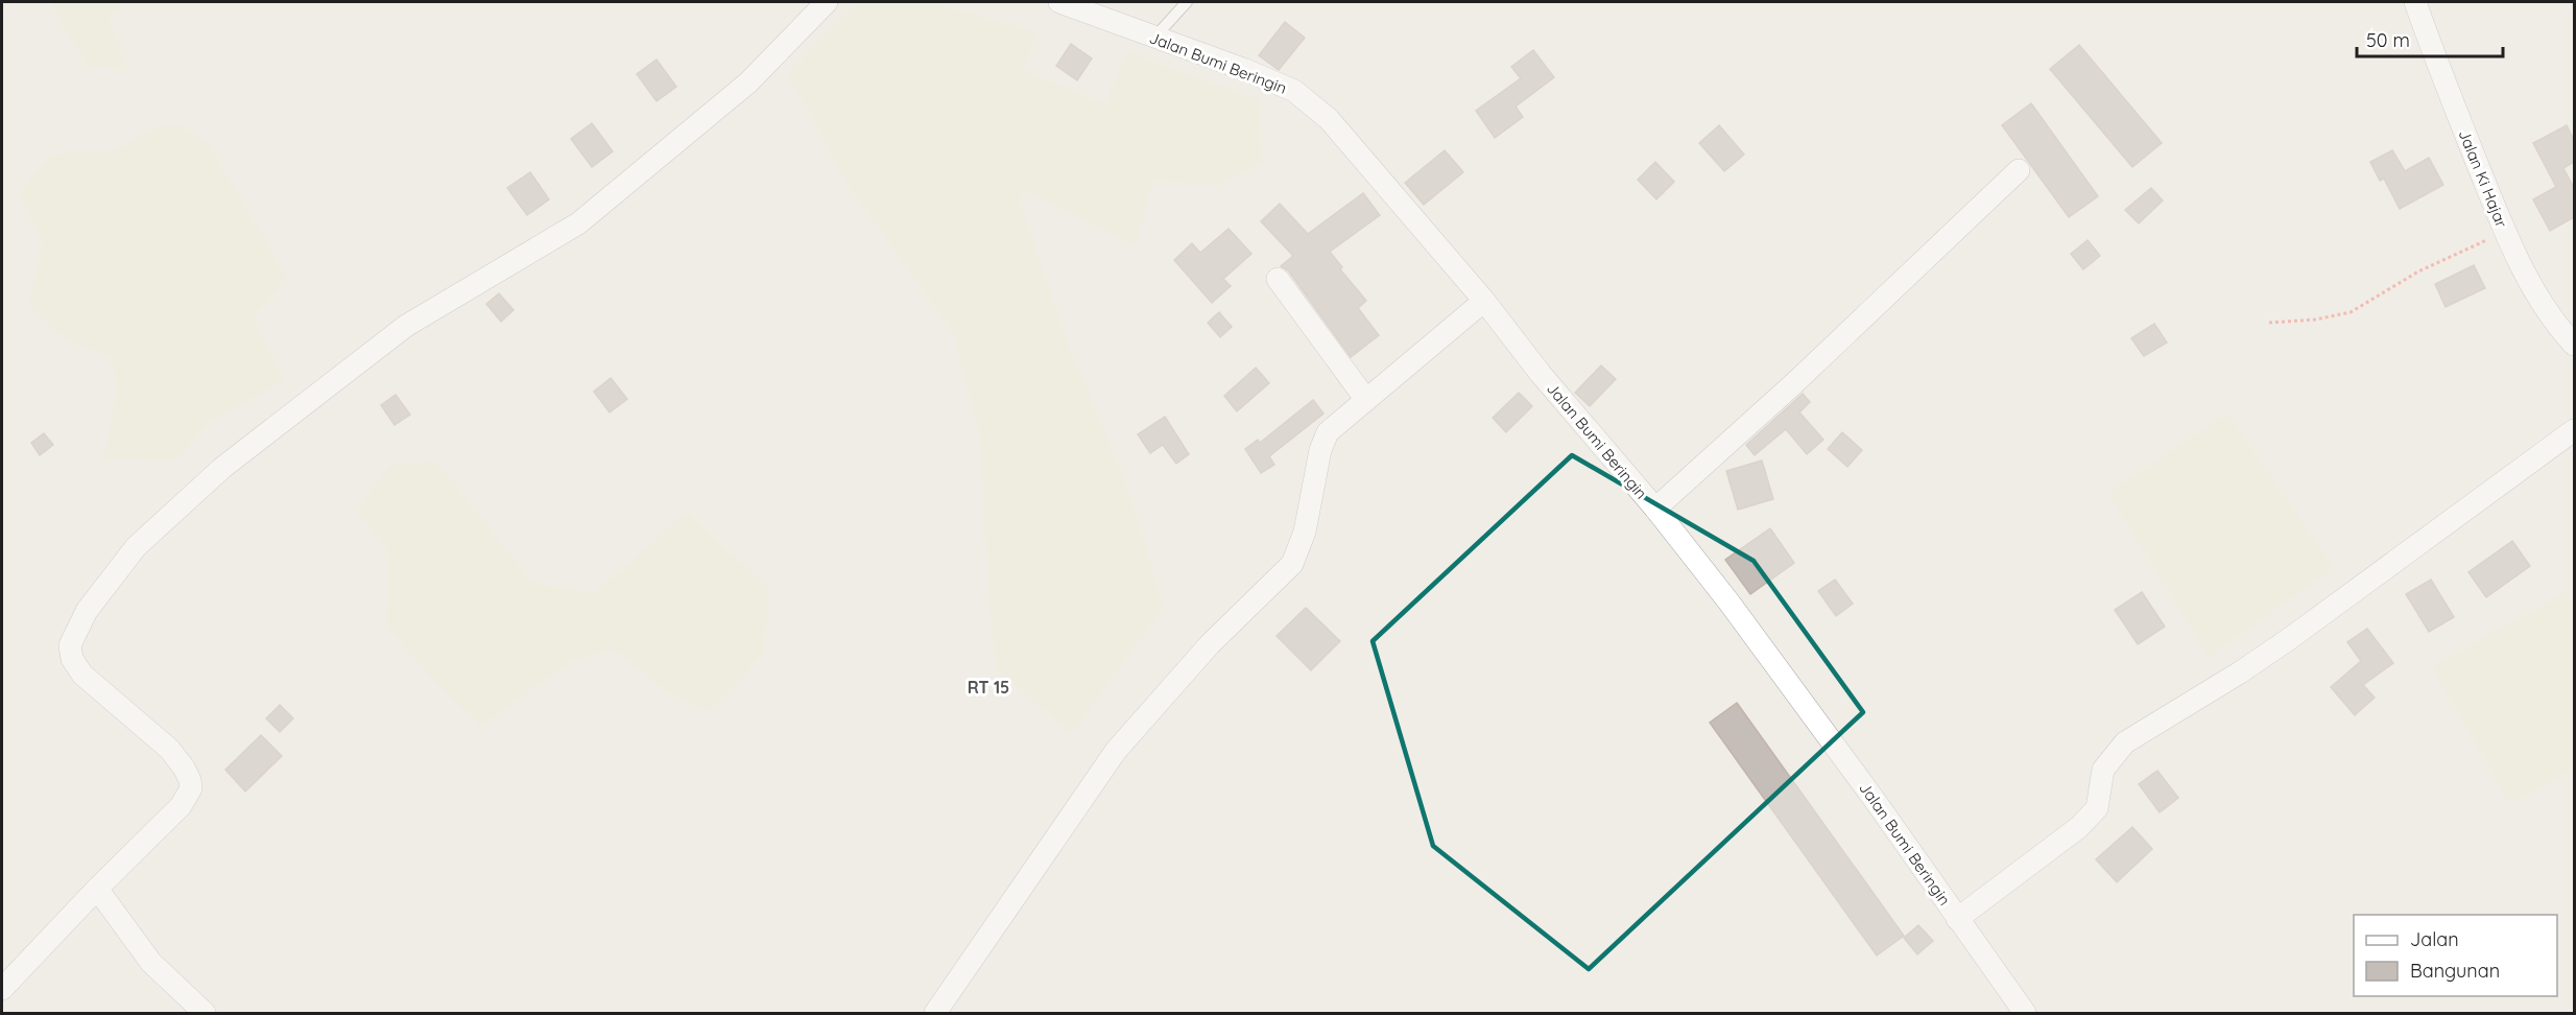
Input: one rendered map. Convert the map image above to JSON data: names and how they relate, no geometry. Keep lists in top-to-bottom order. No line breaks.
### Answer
{"streets":{"street":["Jalan Bumi Beringin","Jalan Ki Hajar"]},"districts":["RT 15"],"legend":["Jalan","Bangunan"],"scale_bar":"50 m"}
